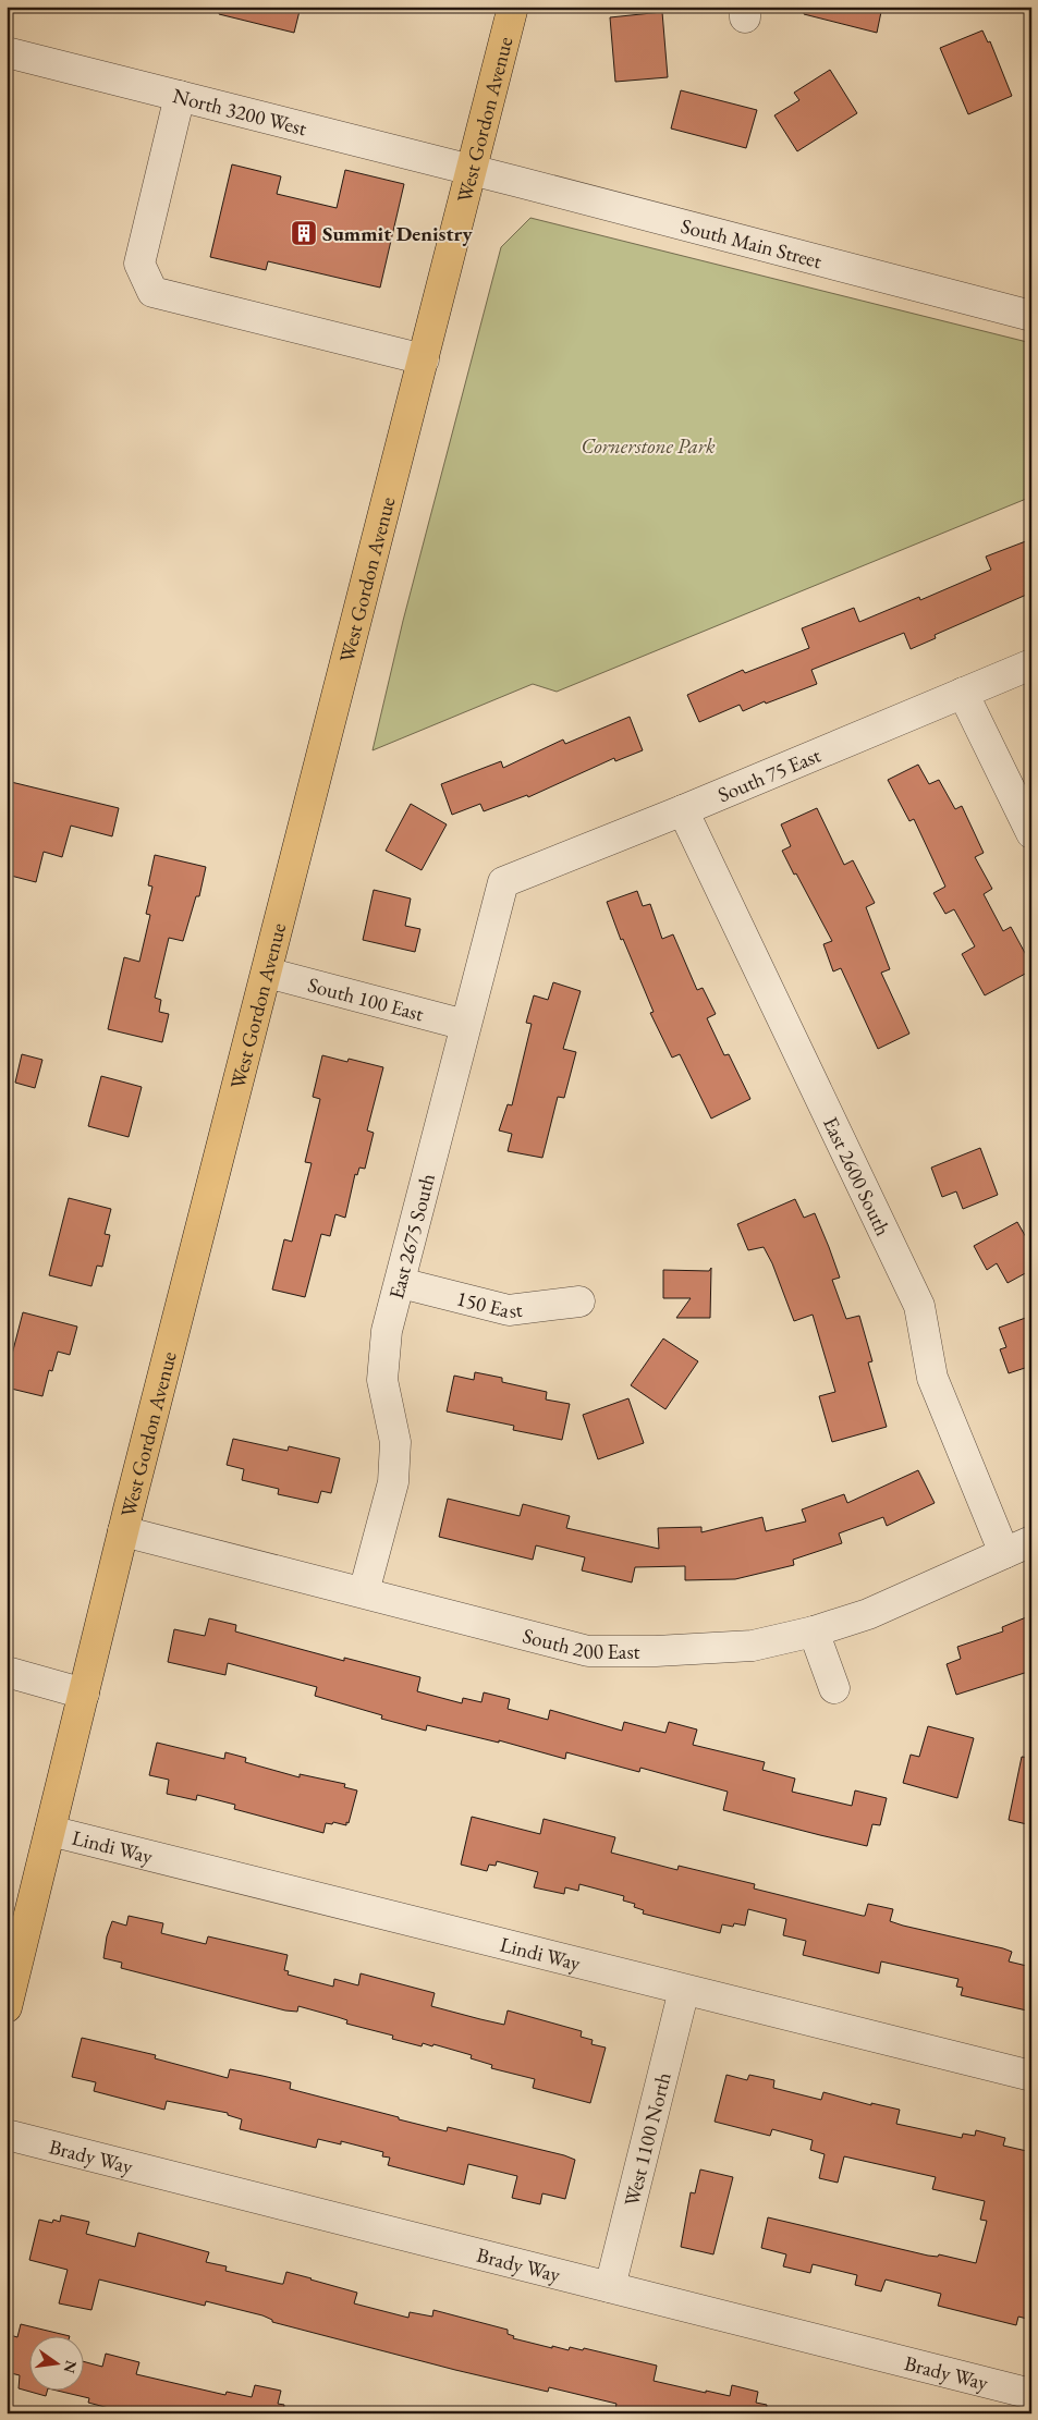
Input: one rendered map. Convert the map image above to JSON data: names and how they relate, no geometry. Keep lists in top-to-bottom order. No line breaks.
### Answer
{"streets":{"main road":["West Gordon Avenue"],"street":["North 3200 West","South Main Street","South 75 East","South 100 East","East 2600 South","East 2675 South","150 East","South 200 East","Lindi Way","West 1100 North","Brady Way"]},"crossings":[["North 3200 West","West Gordon Avenue"],["North 3200 West","South Main Street"],["West Gordon Avenue","South Main Street"],["West Gordon Avenue","South 100 East"],["West Gordon Avenue","South 200 East"],["West Gordon Avenue","Lindi Way"],["South 75 East","East 2600 South"],["South 75 East","East 2675 South"],["South 100 East","East 2675 South"],["East 2600 South","South 200 East"],["East 2675 South","150 East"],["East 2675 South","South 200 East"],["Lindi Way","West 1100 North"],["West 1100 North","Brady Way"]],"parks":["Cornerstone Park"],"places":{"building":["Summit Denistry"]},"north":"right"}
